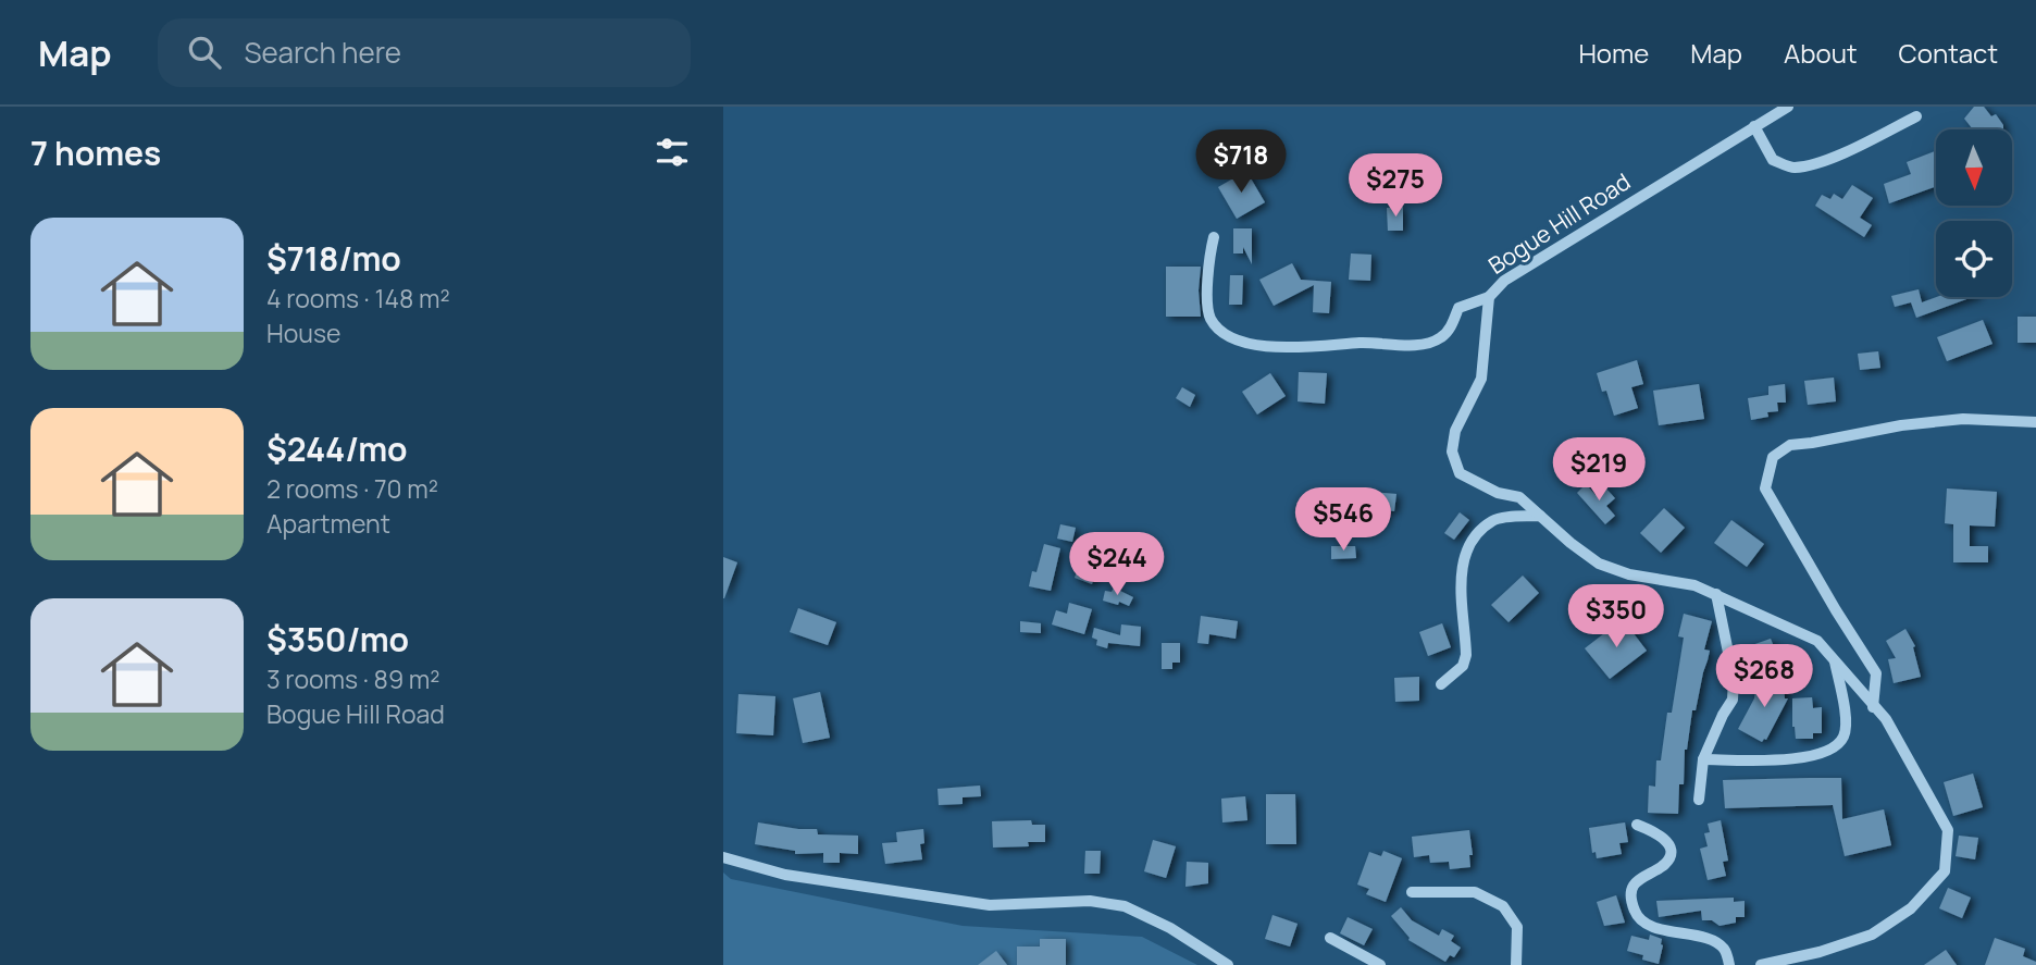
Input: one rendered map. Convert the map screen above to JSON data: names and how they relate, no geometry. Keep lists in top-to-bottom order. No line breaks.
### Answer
{"streets":{"street":["Bogue Hill Road"]},"north":"bottom","page":{"header":"Map","search":"Search here","nav":["Home","Map","About","Contact"],"heading":"7 homes","price":["$718","$275","$219","$546","$244","$350","$268"],"list":[{"name":"$718/mo","note":"4 rooms · 148 m² · House"},{"name":"$244/mo","note":"2 rooms · 70 m² · Apartment"},{"name":"$350/mo","note":"3 rooms · 89 m² · Bogue Hill Road"}]}}
